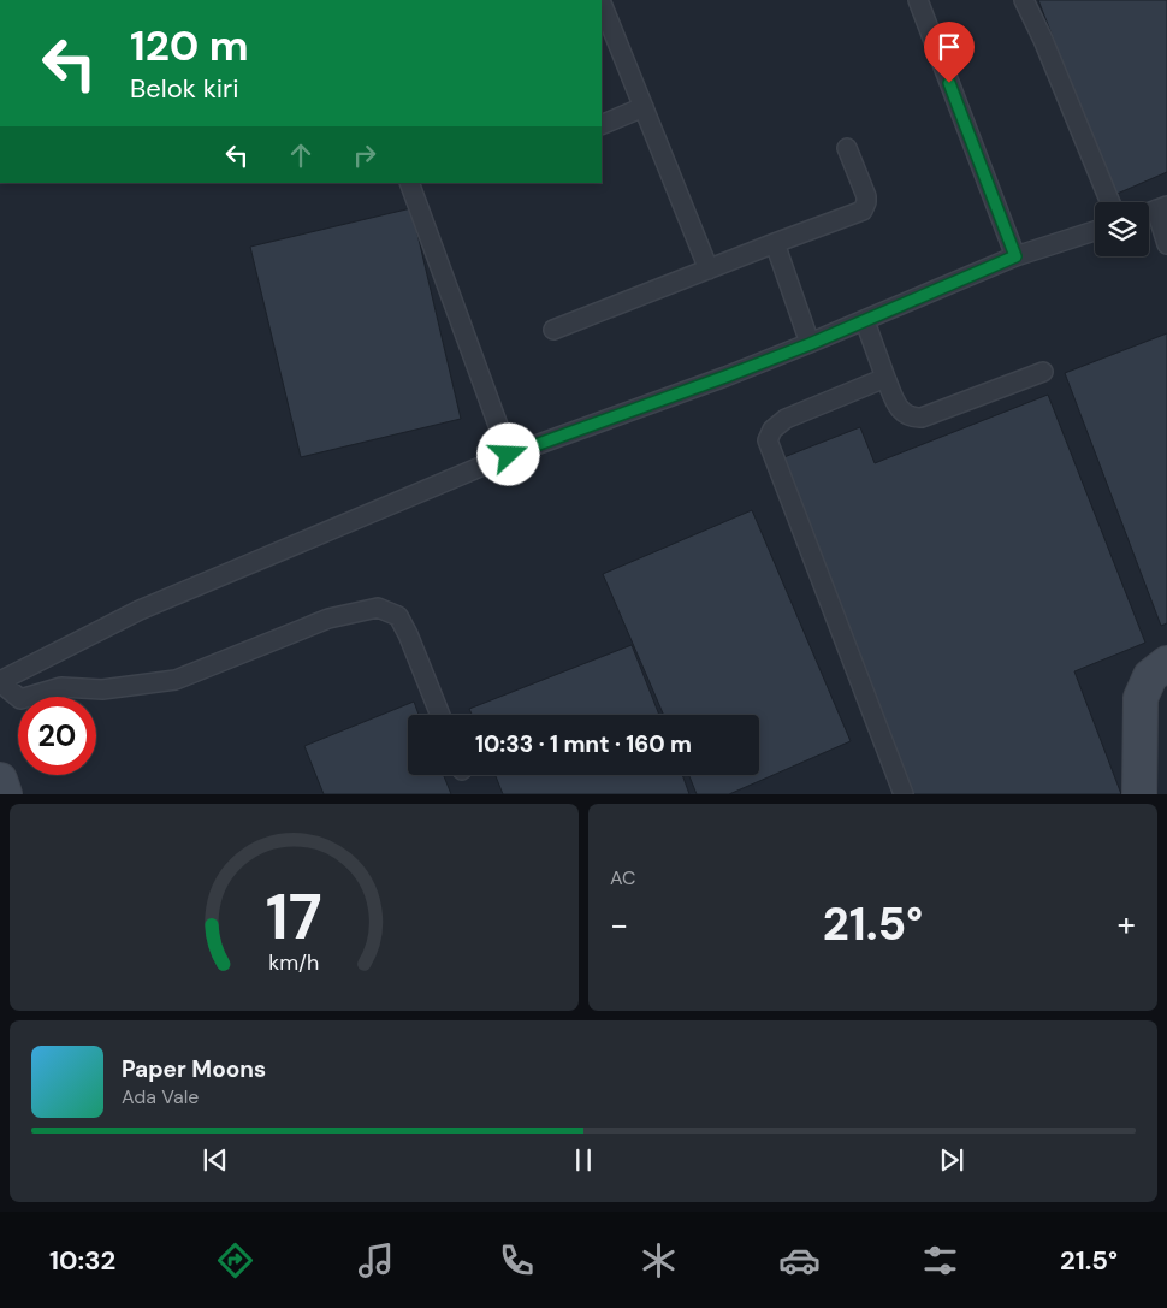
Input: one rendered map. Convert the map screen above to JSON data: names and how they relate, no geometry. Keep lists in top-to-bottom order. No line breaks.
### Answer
{"page":{"turn":["120 m","Belok kiri"],"limit":"20","trip":"10:33 · 1 mnt · 160 m","tile":"AC","heat":["−","21.5°","+"],"song":["Paper Moons","Ada Vale"],"tabs":["10:32","21.5°"],"gauge":["17","km/h"]}}
